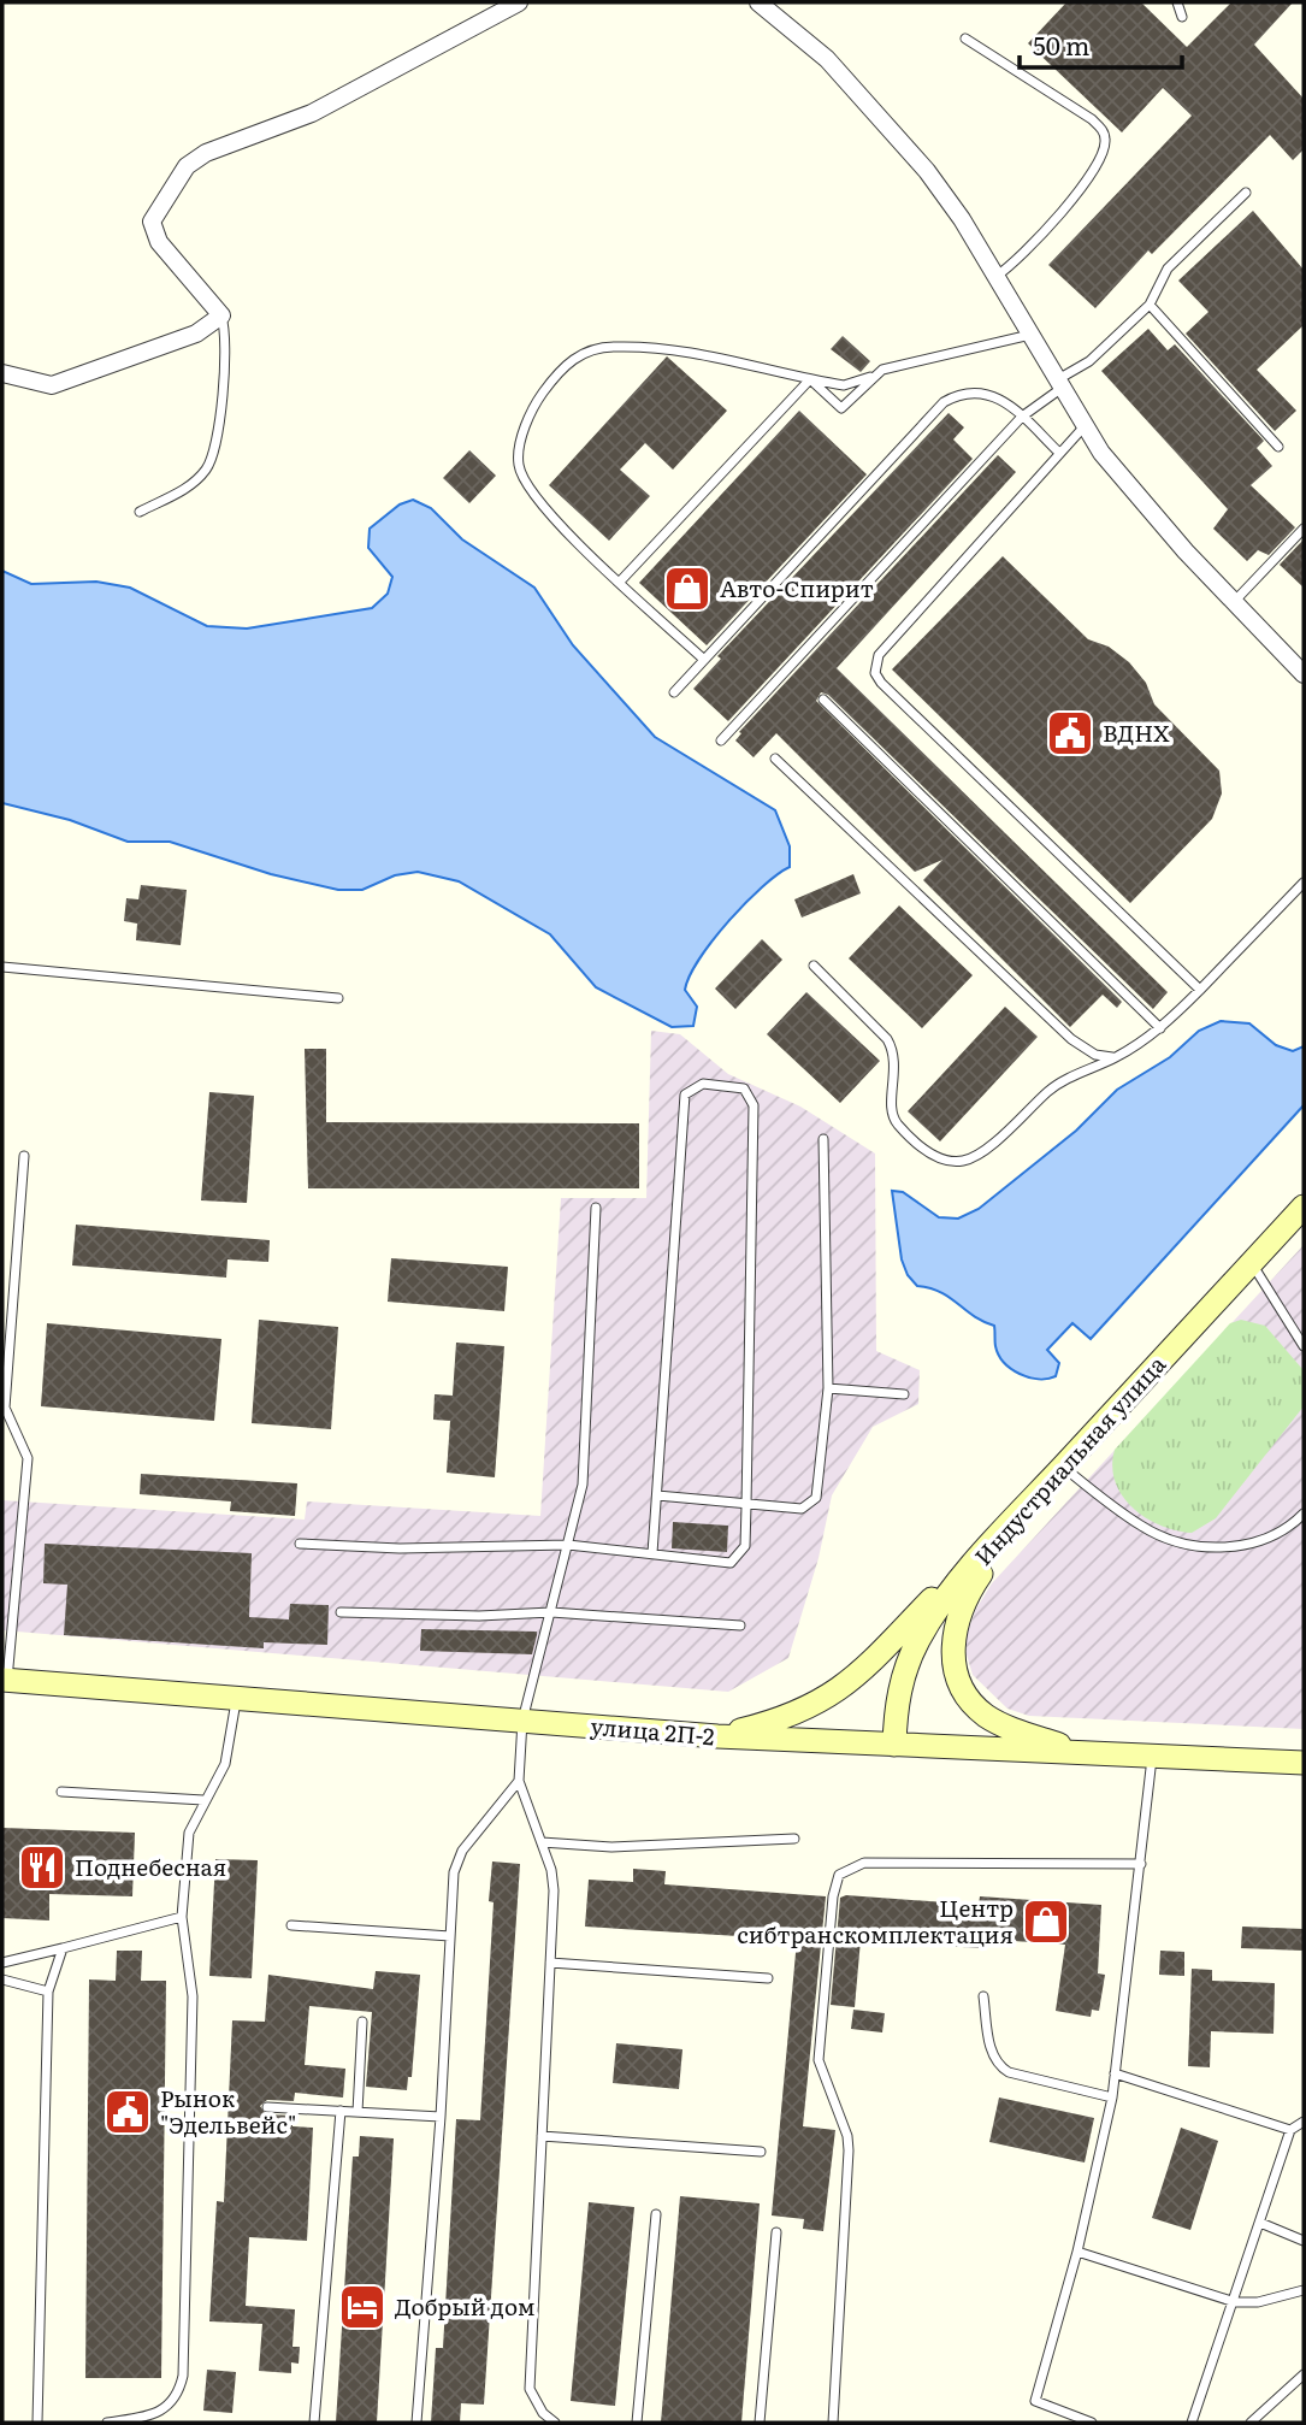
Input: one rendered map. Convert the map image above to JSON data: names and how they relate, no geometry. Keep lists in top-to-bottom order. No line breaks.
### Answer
{"streets":{"main road":["Индустриальная улица","улица 2П-2"]},"crossings":[["Индустриальная улица","улица 2П-2"]],"places":{"shop":["Авто-Спирит","Центр сибтранскомплектация"],"public building":["ВДНХ","Рынок \"Эдельвейс\""],"restaurant":["Поднебесная"],"hotel":["Добрый дом"]},"scale_bar":"50 m"}
